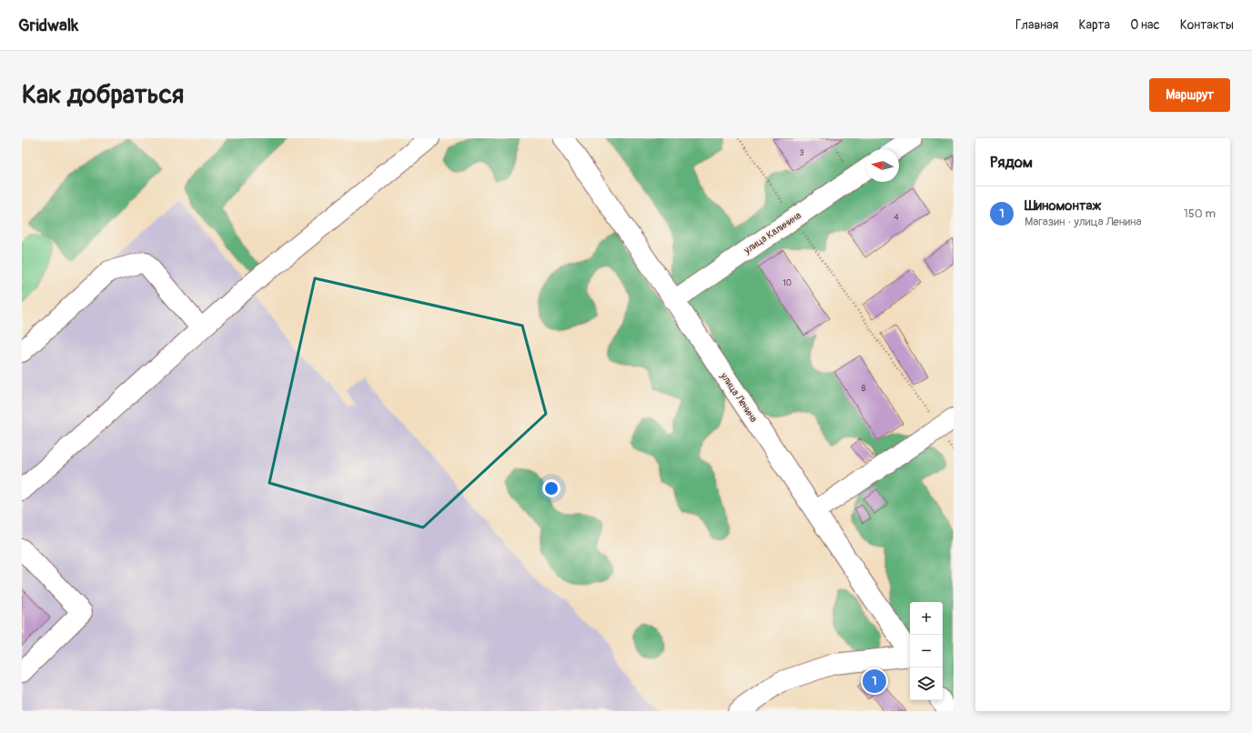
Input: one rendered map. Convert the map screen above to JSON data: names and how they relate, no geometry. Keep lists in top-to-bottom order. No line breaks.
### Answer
{"streets":{"street":["улица Калинина","улица Ленина"]},"crossings":[["улица Калинина","улица Ленина"]],"house_numbers":["3","4","10","8"],"north":"left","page":{"header":"Gridwalk","nav":["Главная","Карта","О нас","Контакты"],"buttons":"Маршрут","title":"Как добраться","heading":"Рядом","list":[{"mark":"1","name":"Шиномонтаж","note":"Магазин · улица Ленина","value":"150 m"}],"map_buttons":["+","−"],"pins":"1"}}
